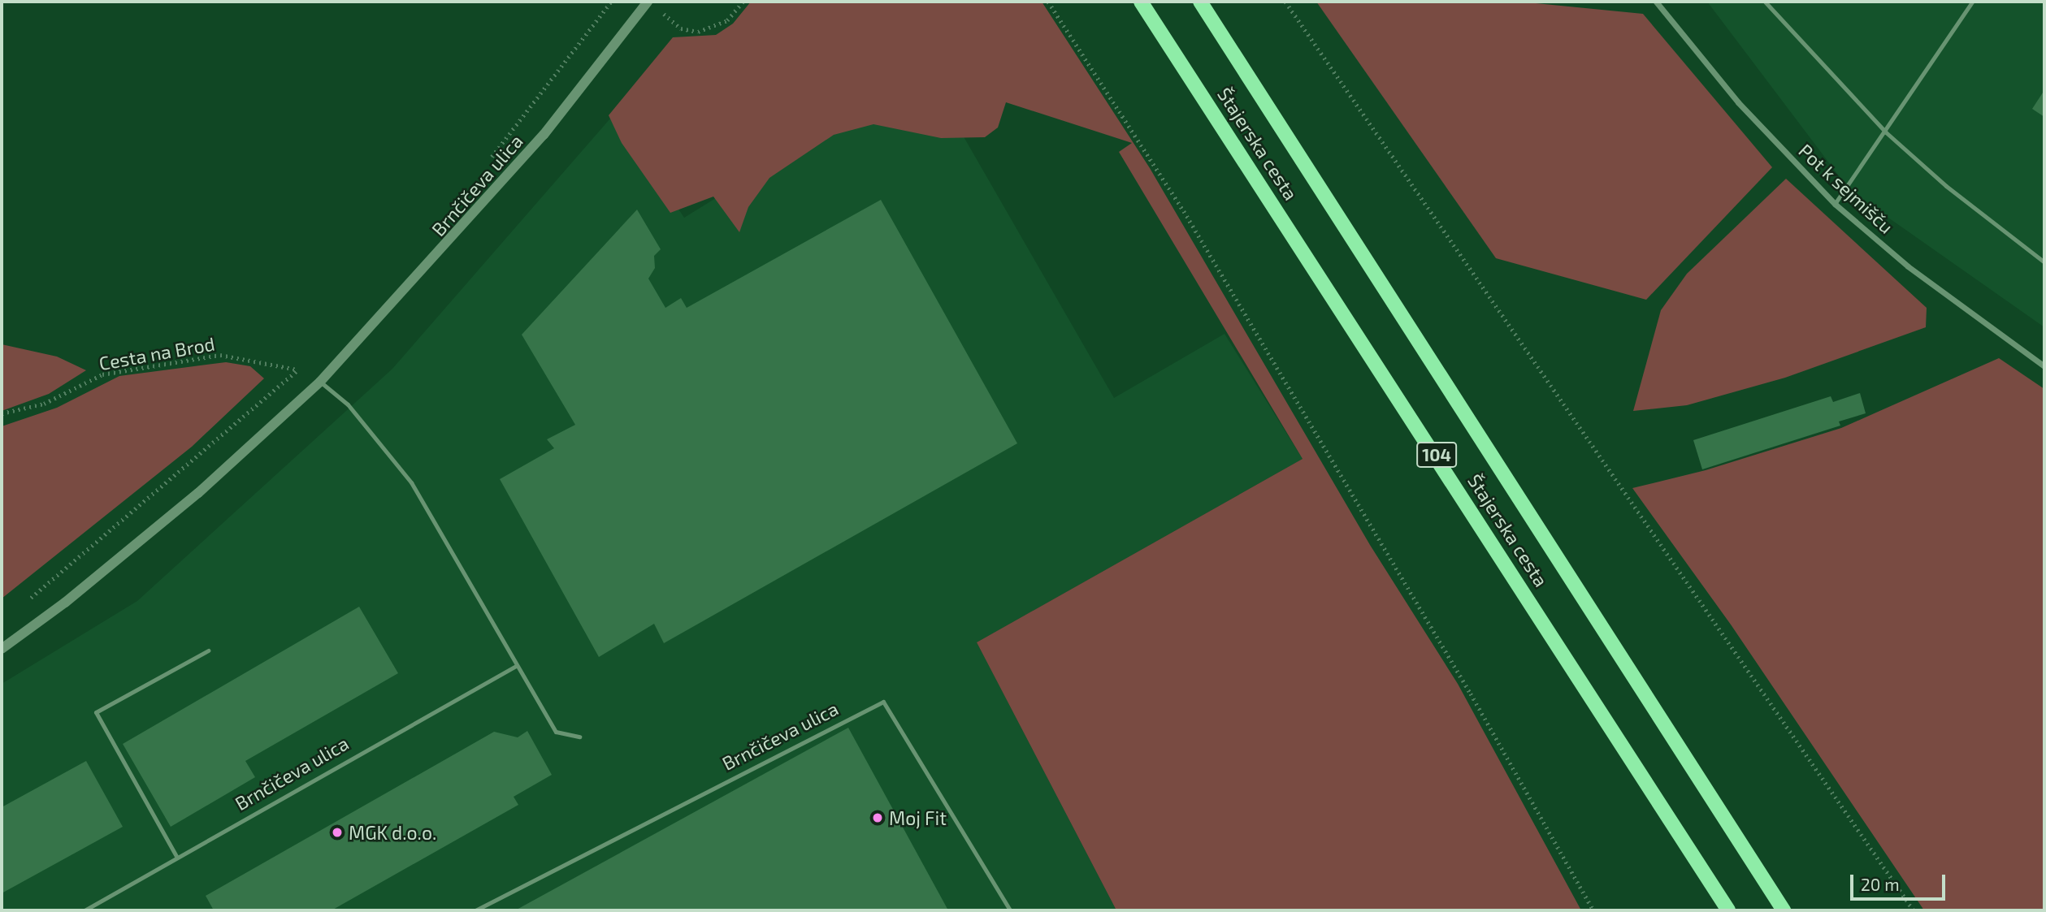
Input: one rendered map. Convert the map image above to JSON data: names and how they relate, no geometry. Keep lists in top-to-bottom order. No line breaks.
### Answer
{"streets":{"main road":["Štajerska cesta","104"],"street":["Brnčičeva ulica","Pot k sejmišču"],"path":["Cesta na Brod"]},"crossings":[["Brnčičeva ulica","Cesta na Brod"]],"places":["Moj Fit","MGK d.o.o."],"scale_bar":"20 m"}
